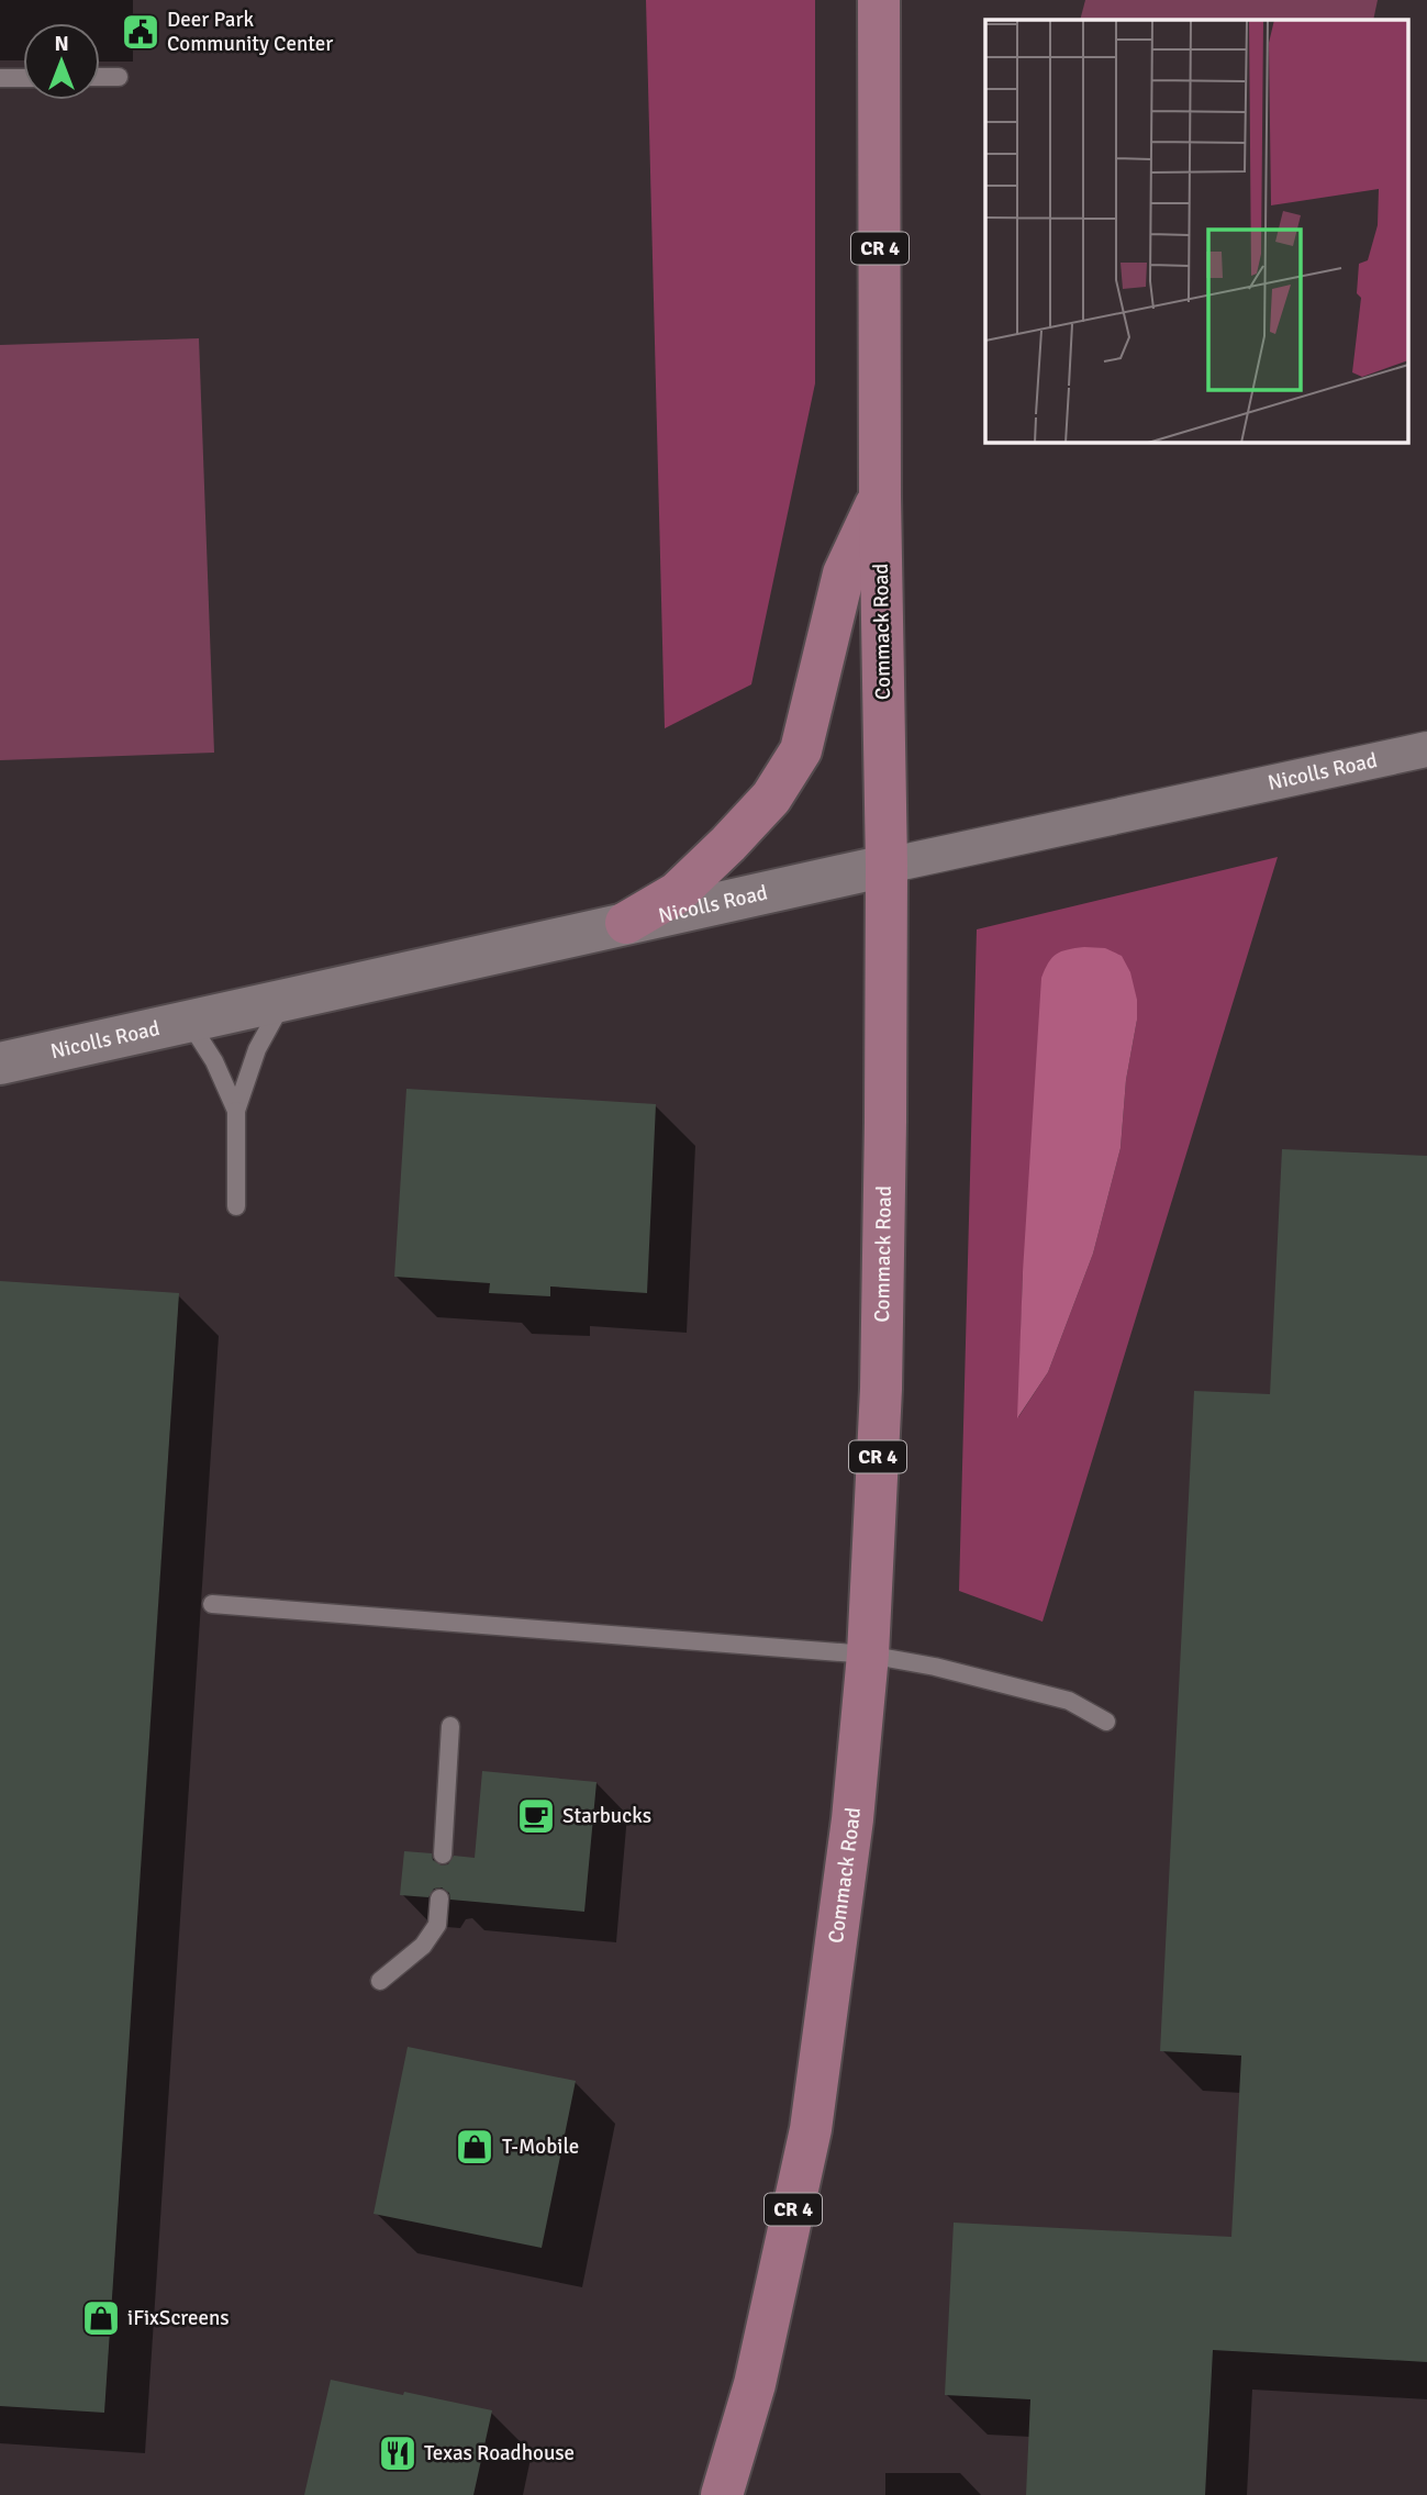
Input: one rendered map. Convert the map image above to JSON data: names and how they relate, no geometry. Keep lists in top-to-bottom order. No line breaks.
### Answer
{"streets":{"main road":["CR 4","Commack Road"],"street":["Nicolls Road"]},"crossings":[["Commack Road","Nicolls Road"]],"places":{"public building":["Deer Park Community Center"],"cafe":["Starbucks"],"shop":["T-Mobile","iFixScreens"],"restaurant":["Texas Roadhouse"]},"north":"top"}
